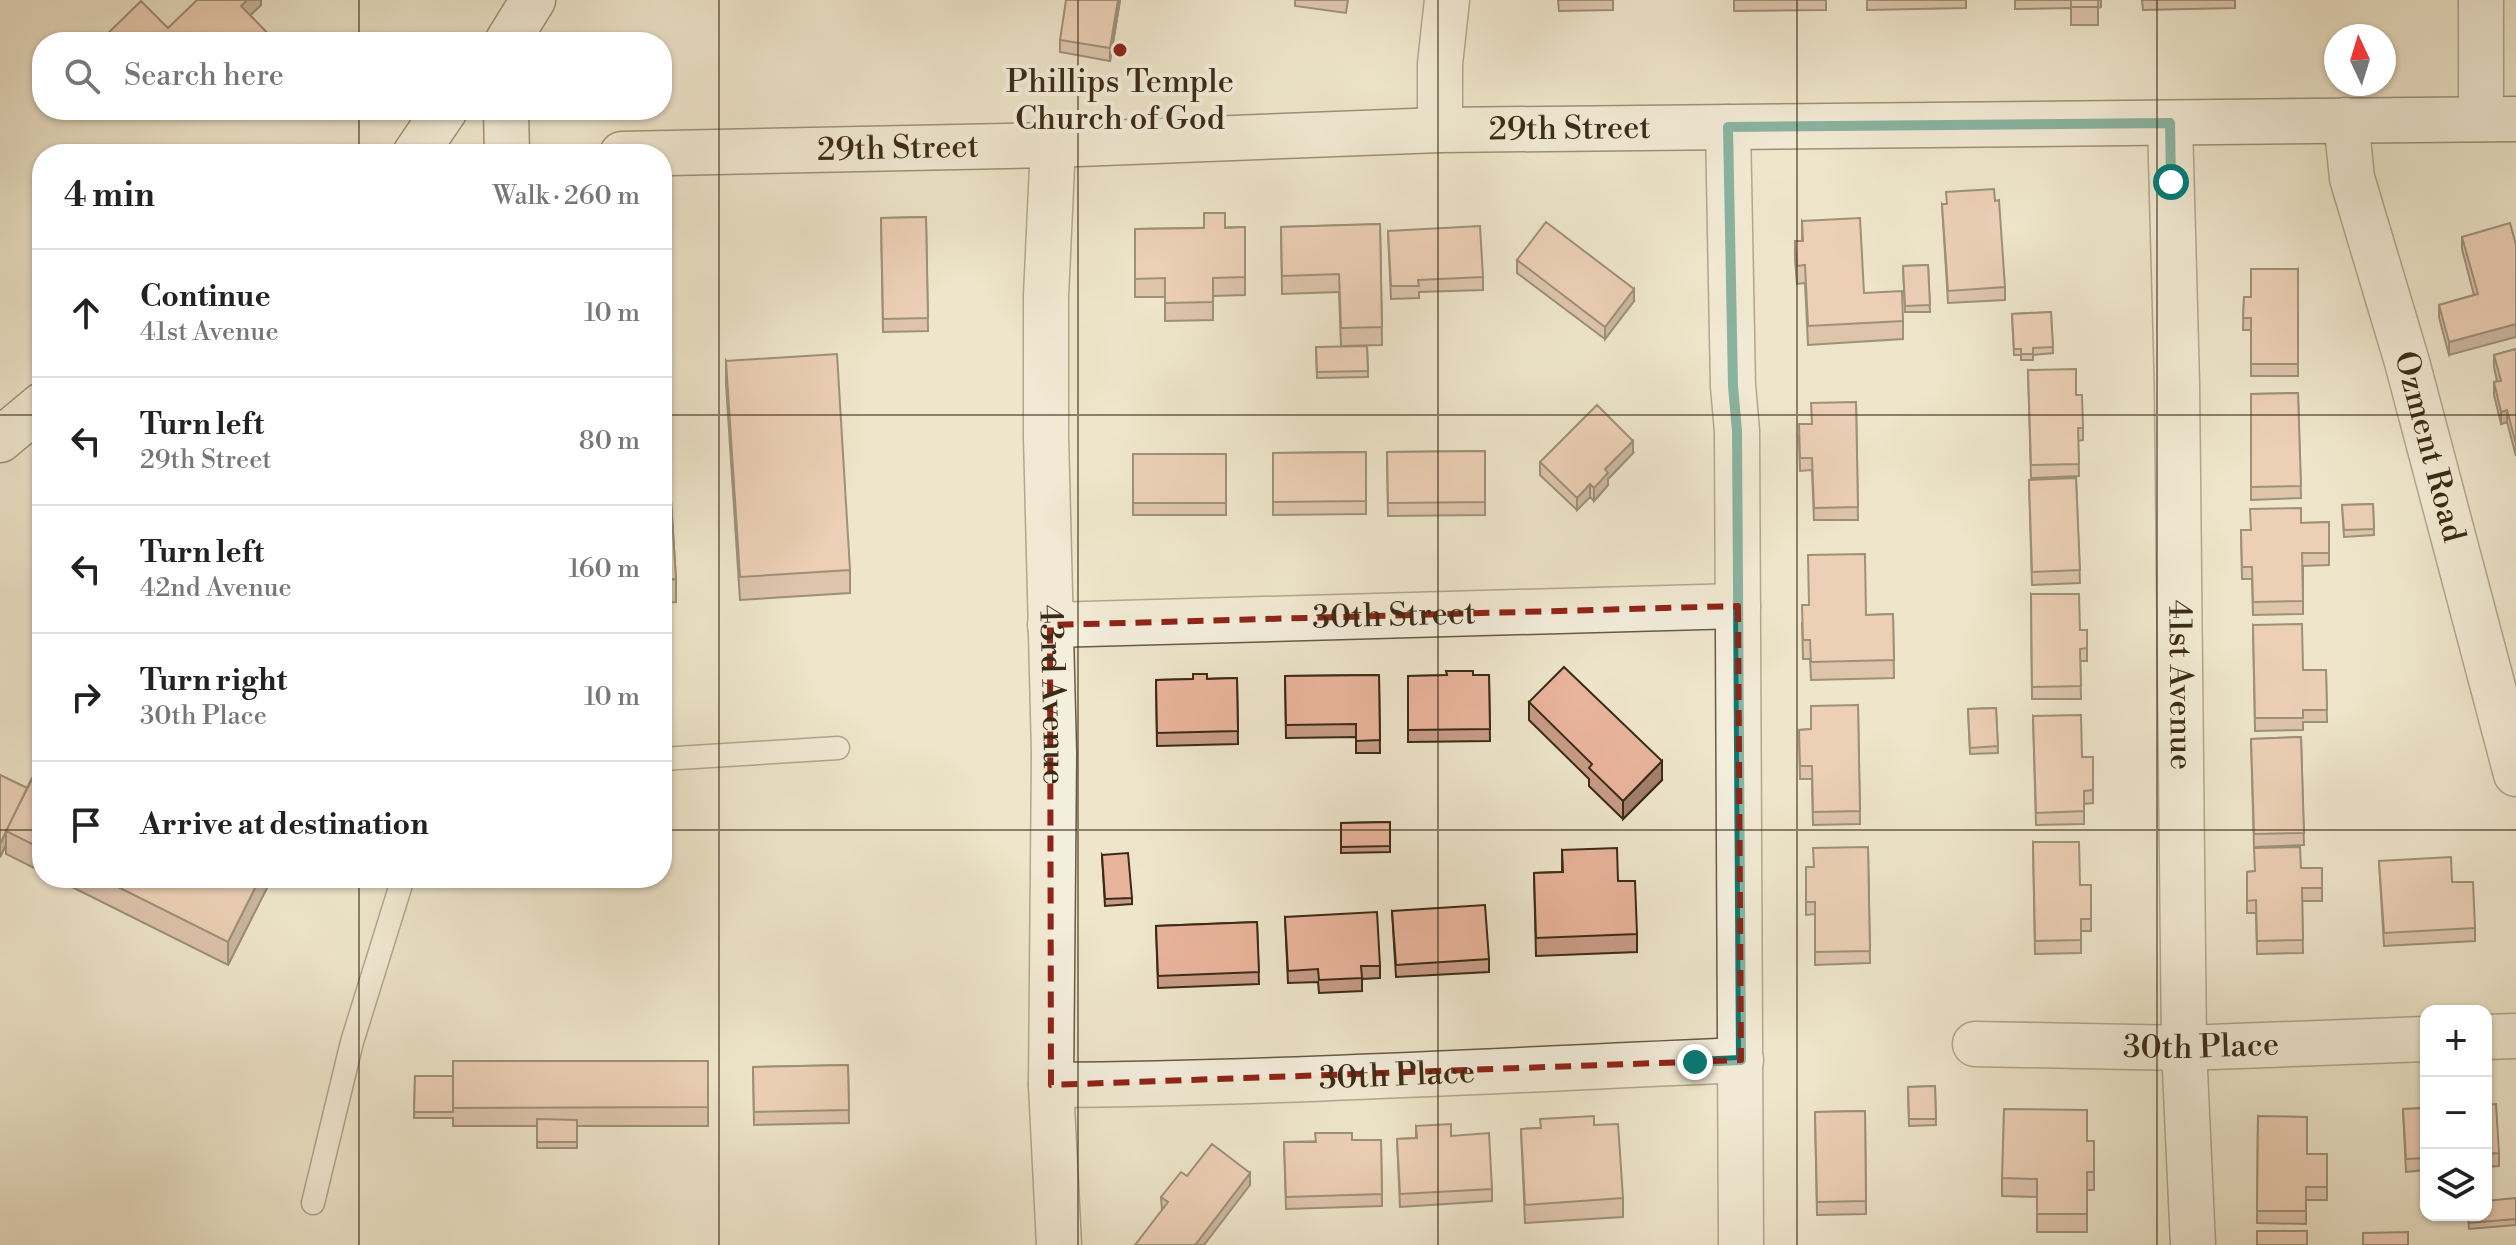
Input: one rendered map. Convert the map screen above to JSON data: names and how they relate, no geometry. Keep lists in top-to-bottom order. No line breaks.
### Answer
{"streets":{"street":["29th Street","Ozment Road","30th Street","41st Avenue","43rd Avenue","30th Place"]},"crossings":[["29th Street","Ozment Road"],["29th Street","41st Avenue"],["29th Street","43rd Avenue"],["30th Street","43rd Avenue"],["41st Avenue","30th Place"],["43rd Avenue","30th Place"]],"places":["Phillips Temple Church of God"],"north":"top","page":{"search":"Search here","heading":["4 min","Walk · 260 m"],"list":[["Continue","41st Avenue","10 m"],["Turn left","29th Street","80 m"],["Turn left","42nd Avenue","160 m"],["Turn right","30th Place","10 m"],"Arrive at destination"],"map_buttons":["+","−"]}}
